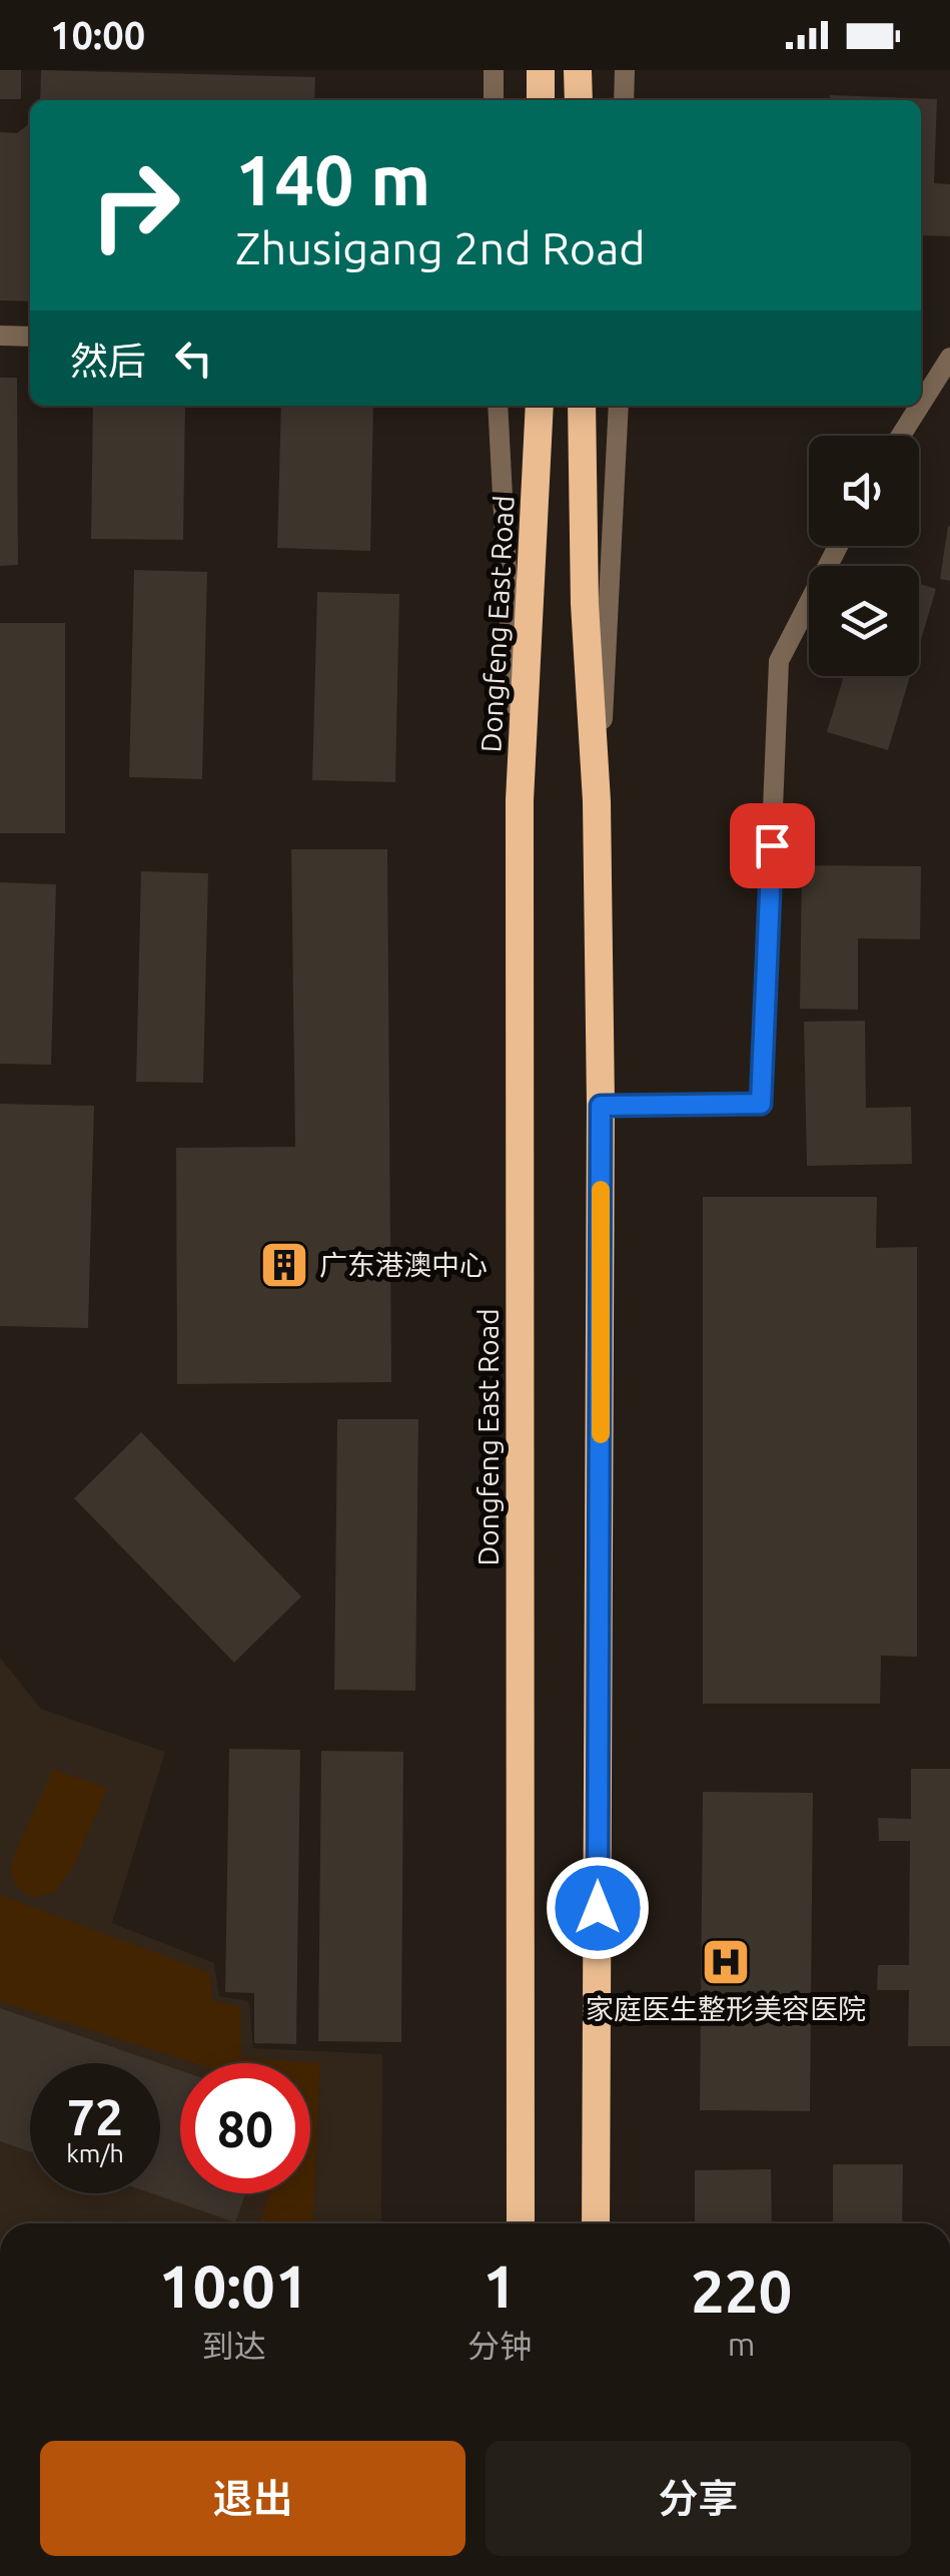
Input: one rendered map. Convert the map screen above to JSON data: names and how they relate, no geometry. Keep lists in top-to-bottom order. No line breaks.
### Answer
{"streets":{"highway":["Dongfeng East Road"]},"places":{"building":["广东港澳中心"],"hospital":["家庭医生整形美容医院"]},"page":{"status":"10:00","turn":["140 m","Zhusigang 2nd Road"],"then":"然后","speed":"72 km/h","limit":"80","eta":["10:01","到达","1","分钟","220","m"],"buttons":["退出","分享"]}}
